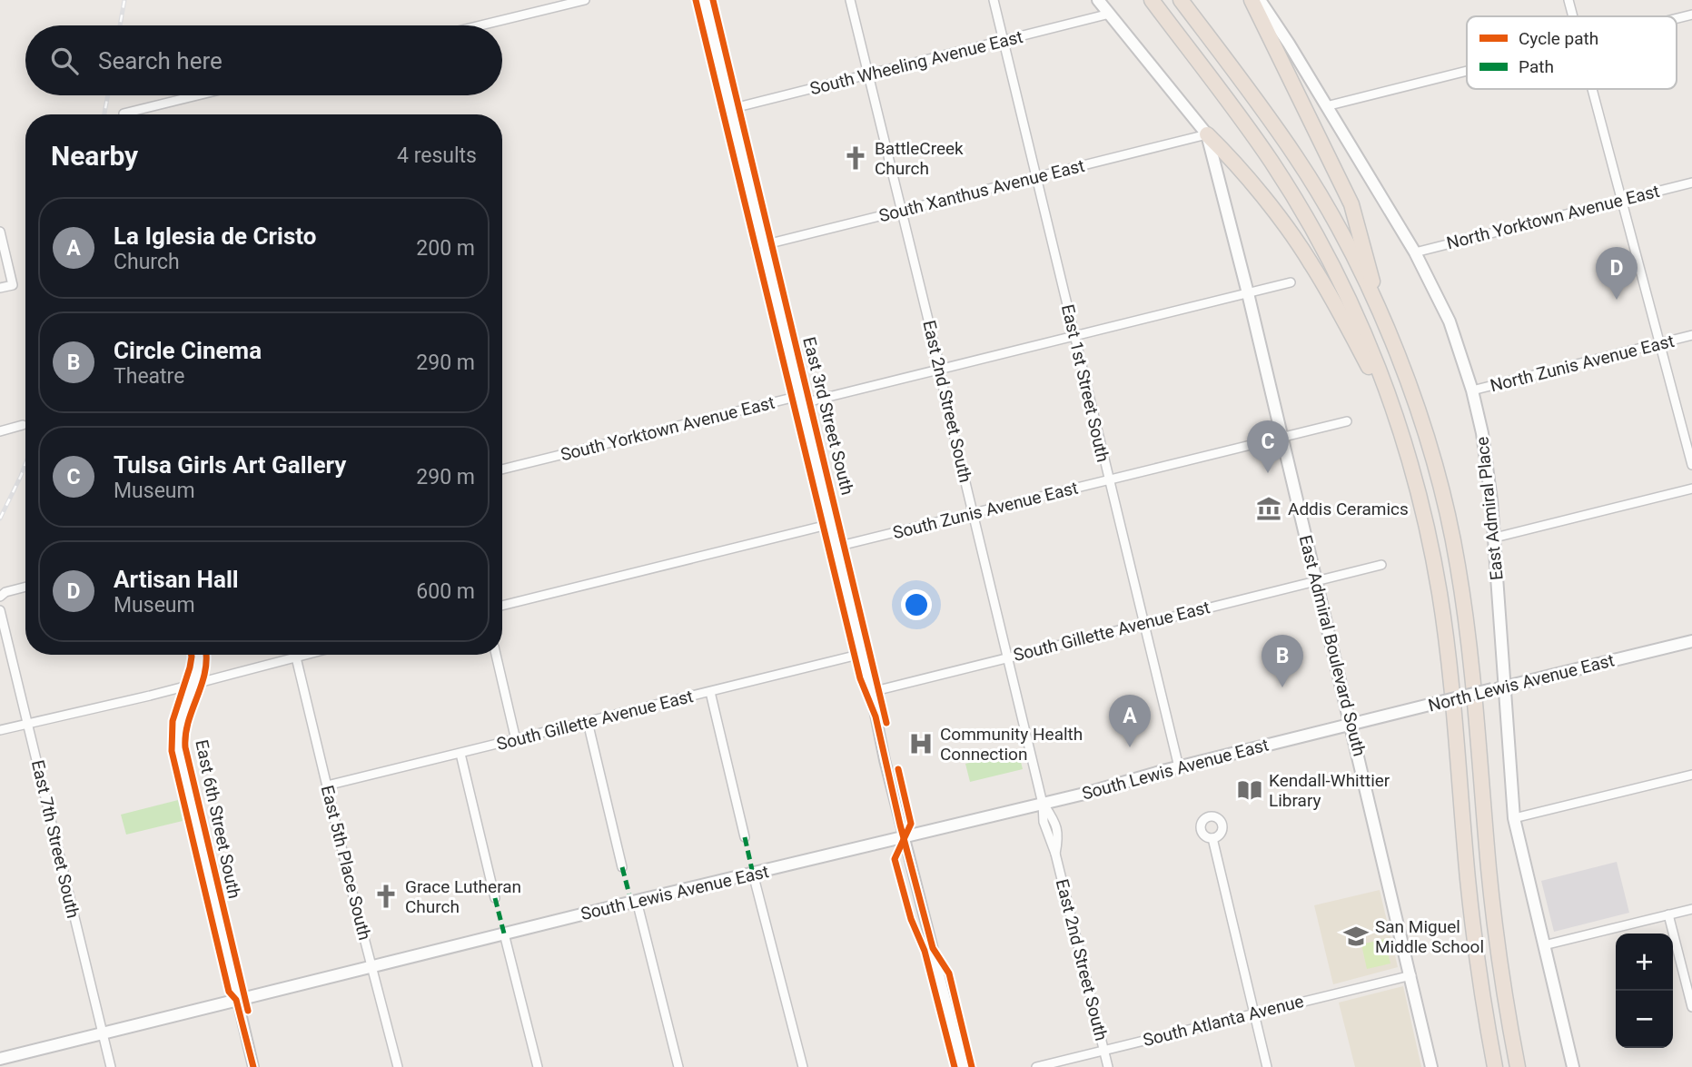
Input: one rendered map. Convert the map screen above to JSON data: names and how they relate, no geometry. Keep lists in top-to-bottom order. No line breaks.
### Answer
{"streets":{"main road":["East Admiral Place","East Admiral Boulevard South","North Lewis Avenue East","South Lewis Avenue East"],"street":["South Wheeling Avenue East","South Xanthus Avenue East","North Yorktown Avenue East","North Zunis Avenue East","East 1st Street South","East 2nd Street South","East 3rd Street South","South Yorktown Avenue East","South Zunis Avenue East","South Gillette Avenue East","East 6th Street South","East 7th Street South","East 5th Place South","South Atlanta Avenue"]},"crossings":[["South Wheeling Avenue East","East 1st Street South"],["South Wheeling Avenue East","East 2nd Street South"],["South Wheeling Avenue East","East 3rd Street South"],["South Wheeling Avenue East","East Admiral Boulevard South"],["South Xanthus Avenue East","East 1st Street South"],["South Xanthus Avenue East","East 2nd Street South"],["South Xanthus Avenue East","East 3rd Street South"],["South Xanthus Avenue East","East Admiral Boulevard South"],["North Yorktown Avenue East","East Admiral Place"],["North Zunis Avenue East","East Admiral Place"],["East 1st Street South","South Yorktown Avenue East"],["East 1st Street South","South Zunis Avenue East"],["East 1st Street South","South Gillette Avenue East"],["East 1st Street South","South Lewis Avenue East"],["East 2nd Street South","South Yorktown Avenue East"],["East 2nd Street South","South Zunis Avenue East"],["East 2nd Street South","South Gillette Avenue East"],["East 2nd Street South","South Lewis Avenue East"],["East 2nd Street South","South Atlanta Avenue"],["East 3rd Street South","South Yorktown Avenue East"],["East 3rd Street South","South Zunis Avenue East"],["East 3rd Street South","South Gillette Avenue East"],["East 3rd Street South","South Lewis Avenue East"],["South Yorktown Avenue East","East Admiral Boulevard South"],["East Admiral Place","North Lewis Avenue East"],["South Zunis Avenue East","East Admiral Boulevard South"],["South Gillette Avenue East","East Admiral Boulevard South"],["South Gillette Avenue East","East 5th Place South"],["East Admiral Boulevard South","North Lewis Avenue East"],["East Admiral Boulevard South","South Lewis Avenue East"],["East Admiral Boulevard South","South Atlanta Avenue"],["North Lewis Avenue East","South Lewis Avenue East"],["South Lewis Avenue East","East 6th Street South"],["South Lewis Avenue East","East 7th Street South"],["South Lewis Avenue East","East 5th Place South"]],"places":{"church":["BattleCreek Church","Grace Lutheran Church"],"museum":["Addis Ceramics"],"hospital":["Community Health Connection"],"library":["Kendall-Whittier Library"],"school or university":["San Miguel Middle School"]},"legend":["Cycle path","Path"],"page":{"search":"Search here","heading":["Nearby","4 results"],"list":[{"mark":"A","name":"La Iglesia de Cristo","note":"Church","value":"200 m"},{"mark":"B","name":"Circle Cinema","note":"Theatre","value":"290 m"},{"mark":"C","name":"Tulsa Girls Art Gallery","note":"Museum","value":"290 m"},{"mark":"D","name":"Artisan Hall","note":"Museum","value":"600 m"}],"pins":["D","C","B","A"],"map_buttons":["+","−"]}}
